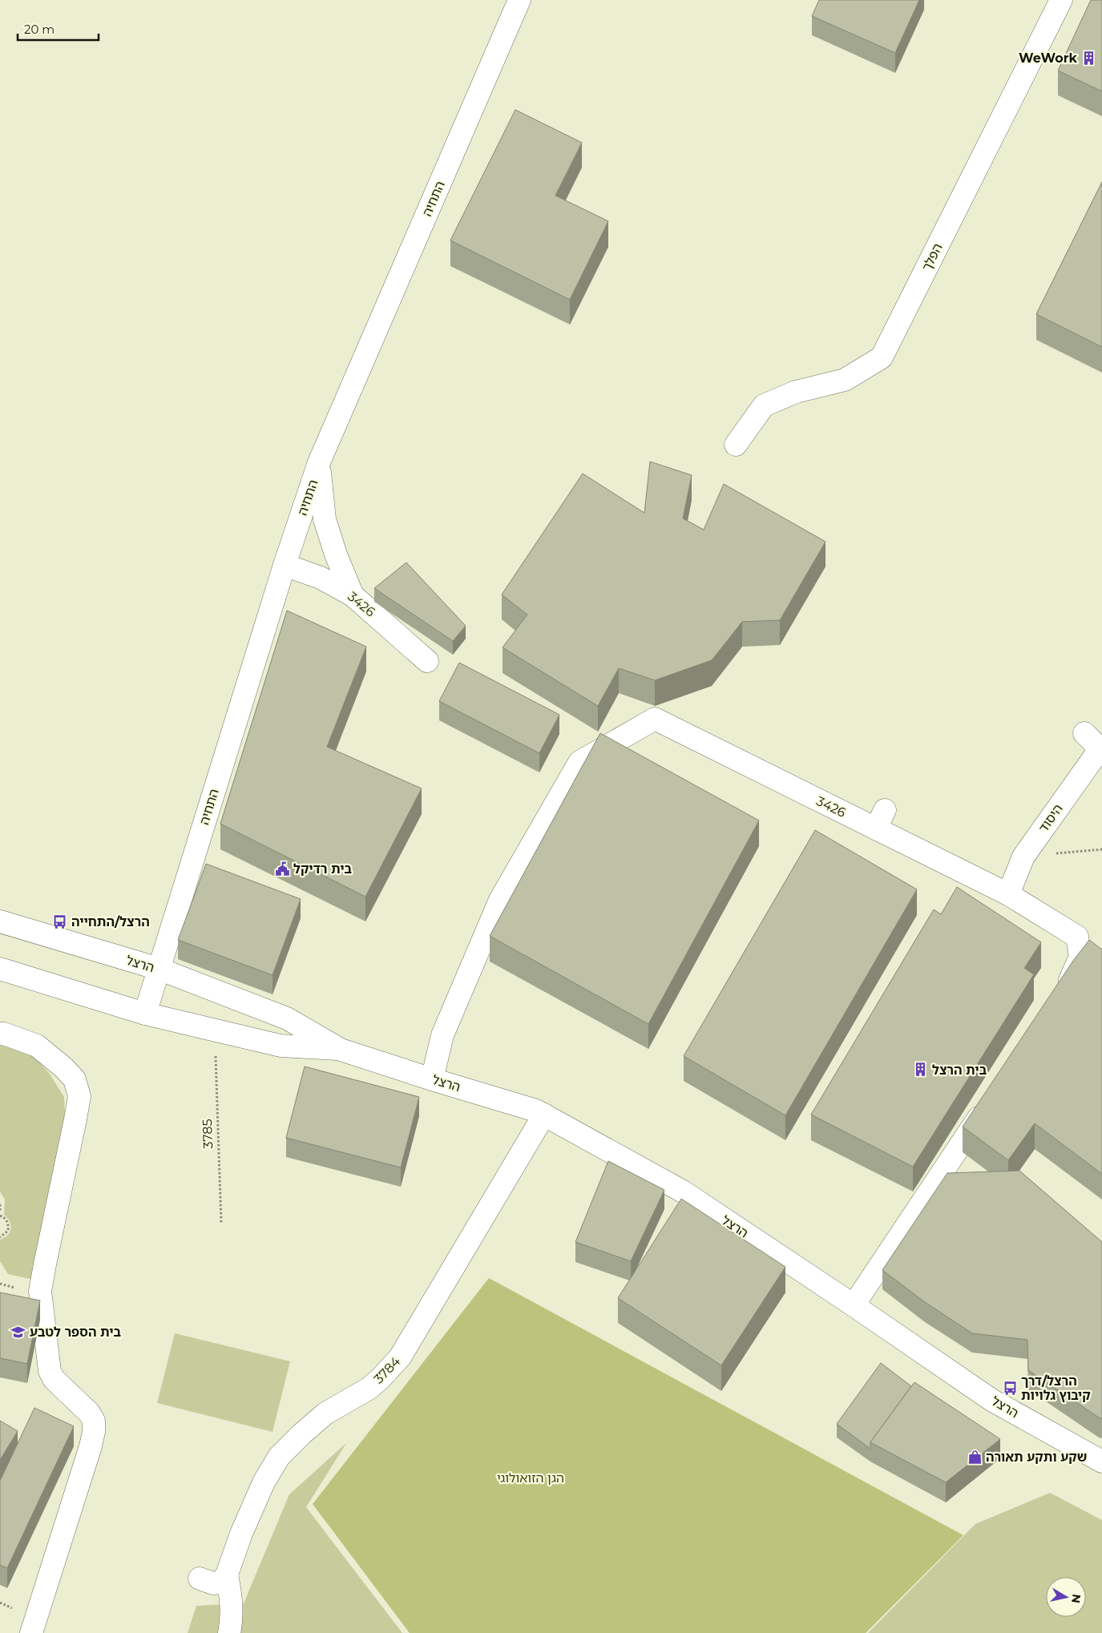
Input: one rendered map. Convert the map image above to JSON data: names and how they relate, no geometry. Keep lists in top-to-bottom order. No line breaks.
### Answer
{"streets":{"street":["התחיה","הפלך","3426","היסוד","הרצל","3784"],"path":["3785"]},"crossings":[["התחיה","3426"],["התחיה","הרצל"],["3426","היסוד"],["3426","הרצל"],["הרצל","3784"]],"parks":["הגן הזואולוגי"],"places":{"building":["WeWork","בית הרצל"],"public building":["בית רדיקל"],"bus stop":["הרצל/התחייה","הרצל/דרך קיבוץ גלויות"],"school or university":["בית הספר לטבע"],"shop":["שקע ותקע תאורה"]},"scale_bar":"20 m","north":"right"}
